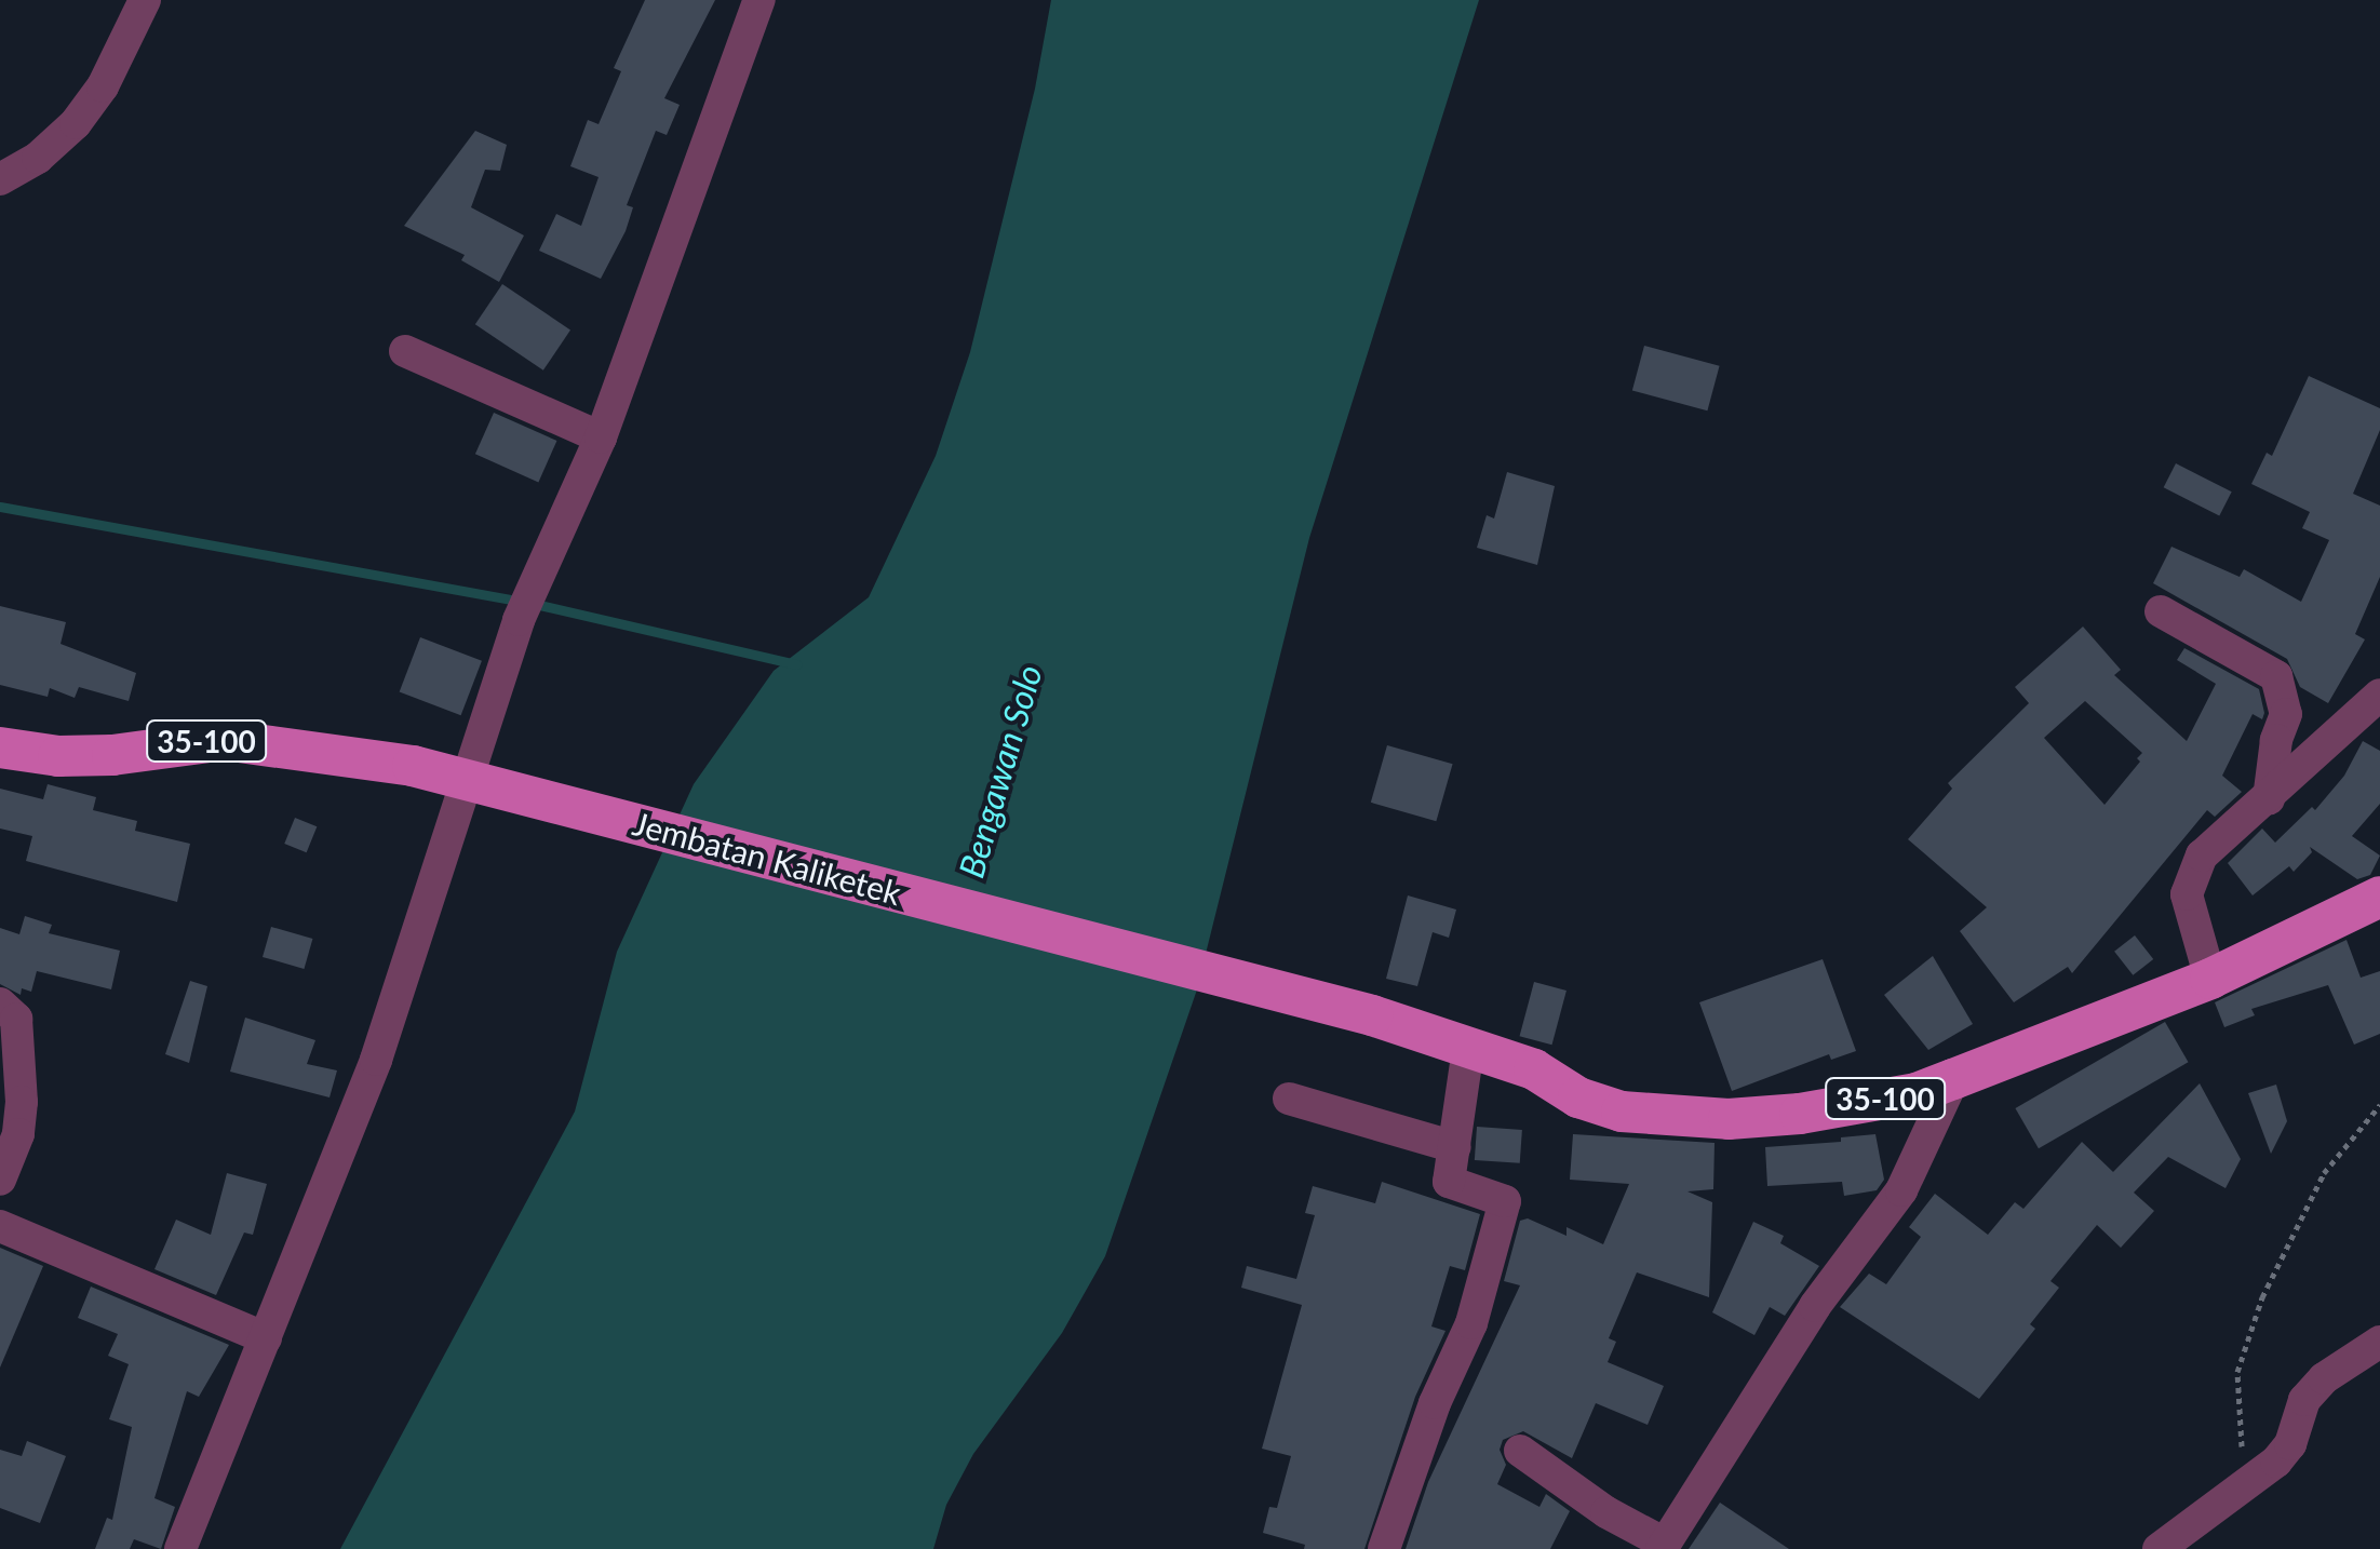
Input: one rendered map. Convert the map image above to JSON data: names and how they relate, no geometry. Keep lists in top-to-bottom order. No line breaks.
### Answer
{"streets":{"main road":["35-100","Jembatan Kaliketek"]},"crossings":[["35-100","Jembatan Kaliketek"]],"water":["Bengawan Solo"]}
